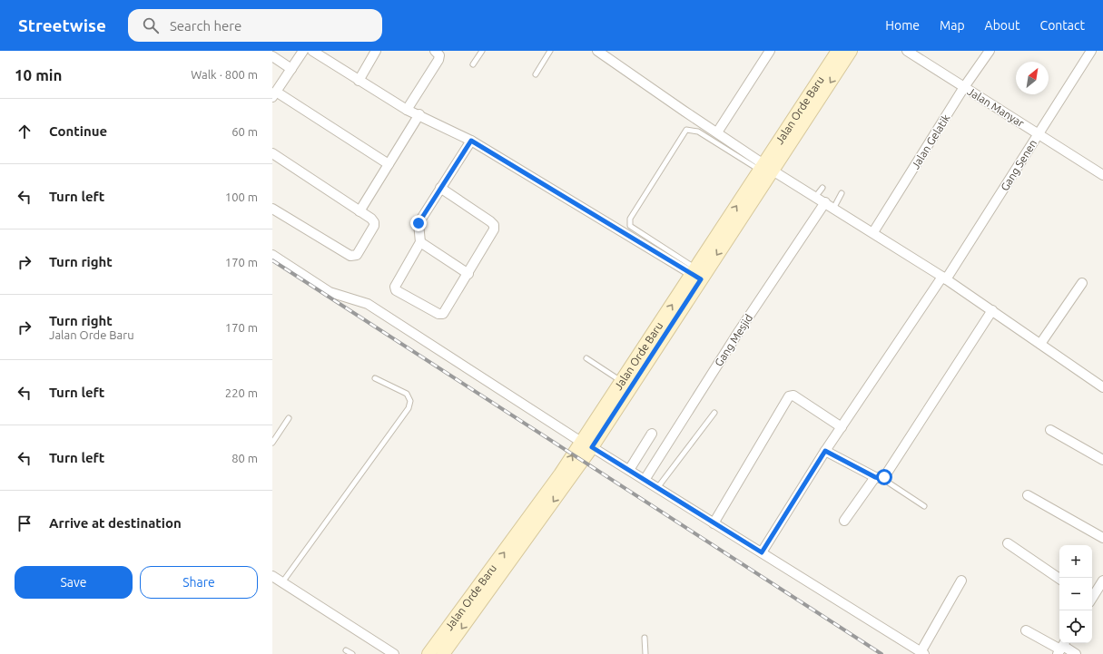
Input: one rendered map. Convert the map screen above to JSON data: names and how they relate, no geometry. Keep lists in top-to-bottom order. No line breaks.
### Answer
{"streets":{"main road":["Jalan Orde Baru"],"street":["Jalan Manyar","Jalan Gelatik","Gang Senen","Gang Mesjid"]},"crossings":[["Jalan Manyar","Jalan Gelatik"],["Jalan Manyar","Gang Senen"]],"north":"top right","page":{"header":"Streetwise","search":"Search here","nav":["Home","Map","About","Contact"],"heading":["10 min","Walk · 800 m"],"list":[["Continue","60 m"],["Turn left","100 m"],["Turn right","170 m"],["Turn right","Jalan Orde Baru","170 m"],["Turn left","220 m"],["Turn left","80 m"],"Arrive at destination"],"map_buttons":["+","−"],"buttons":["Save","Share"]}}
